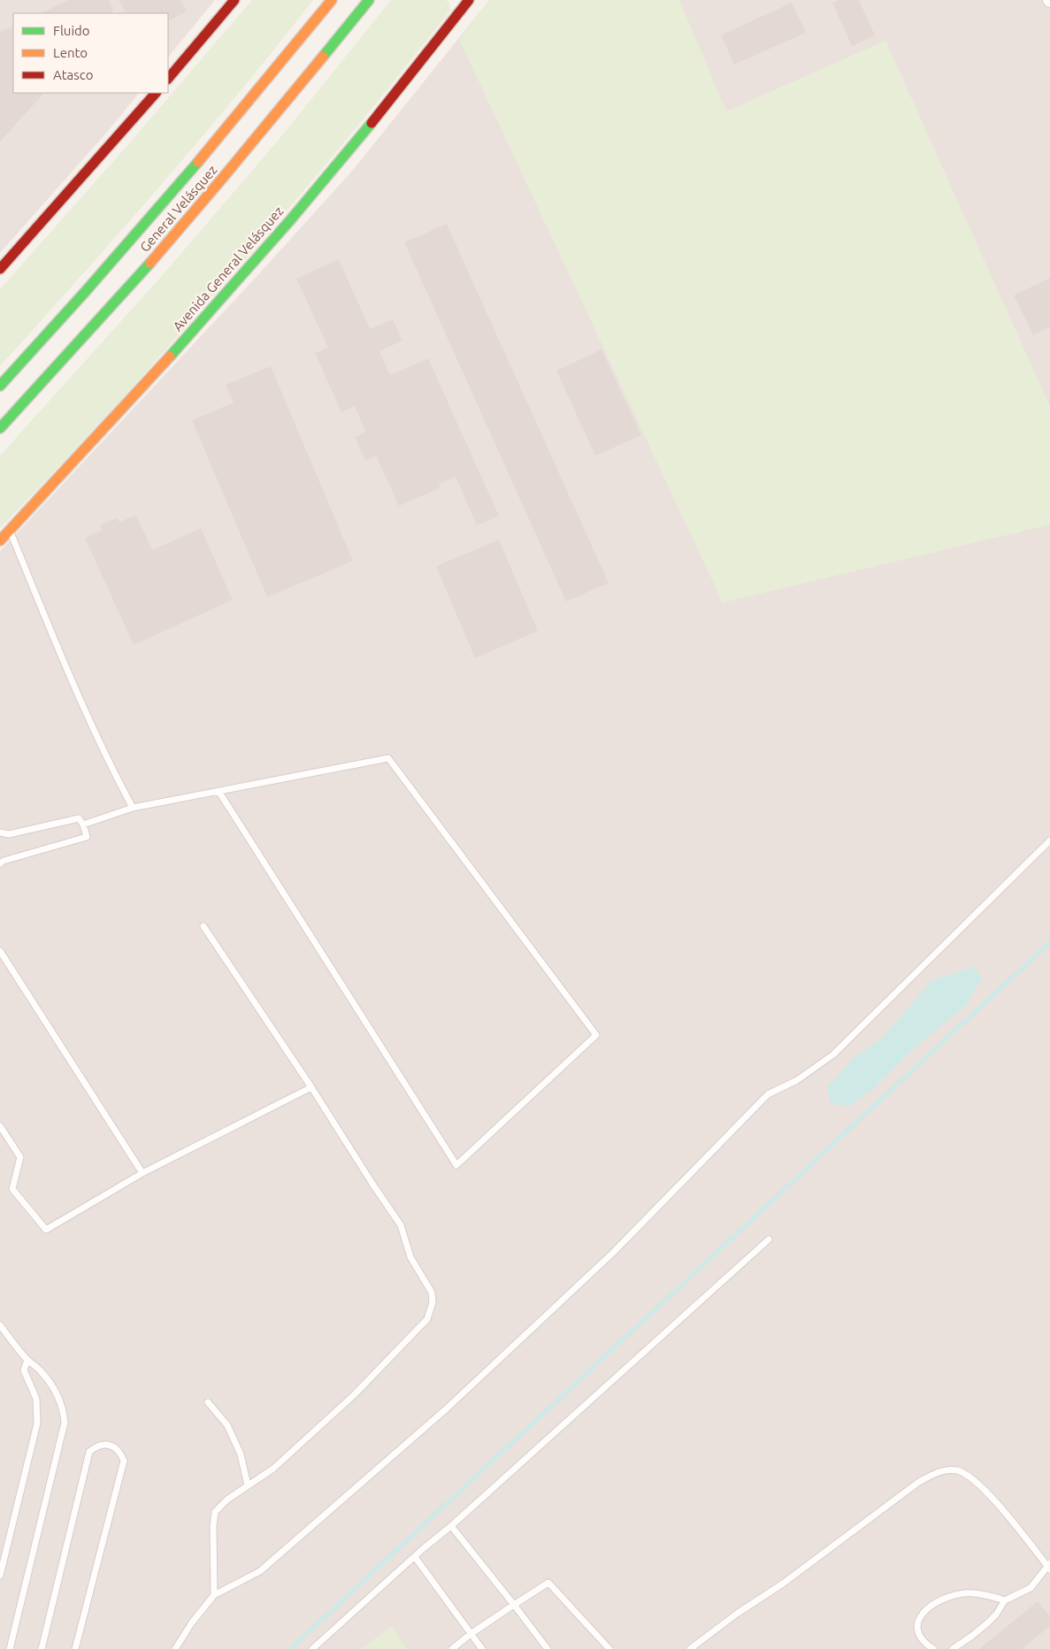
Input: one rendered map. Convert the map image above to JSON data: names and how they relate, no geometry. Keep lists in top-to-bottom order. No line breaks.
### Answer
{"streets":{"main road":["General Velásquez","Avenida General Velásquez"]},"legend":["Fluido","Lento","Atasco"]}
